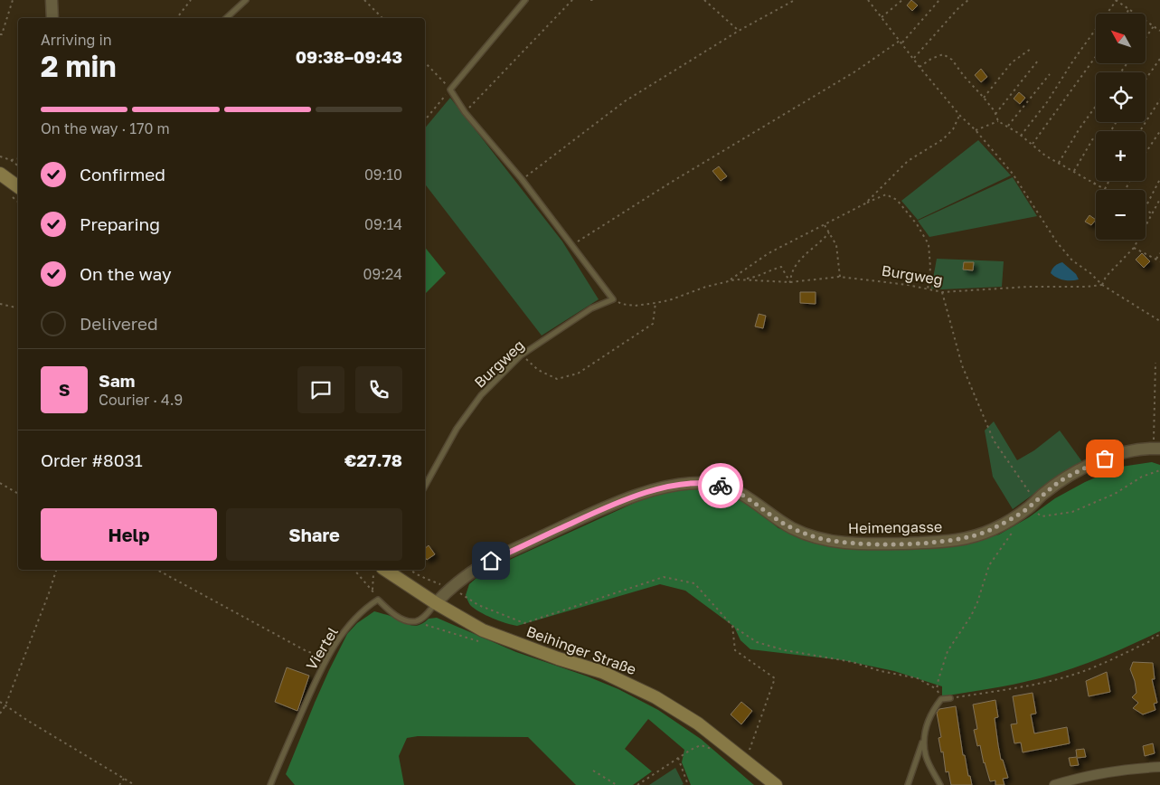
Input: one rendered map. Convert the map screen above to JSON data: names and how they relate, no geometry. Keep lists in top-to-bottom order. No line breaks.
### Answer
{"streets":{"main road":["Beihinger Straße"],"street":["Heimengasse"],"lane":["Burgweg","Viertel"]},"crossings":[["Heimengasse","Beihinger Straße"]],"north":"top left","page":{"map_buttons":["+","−"],"heading":["2 min","Arriving in","09:38–09:43"],"panel":["Sam","Courier · 4.9","Order #8031","€27.78"],"bar":"On the way · 170 m","list":[["Confirmed","09:10"],["Preparing","09:14"],["On the way","09:24"],"Delivered"],"round":"S","buttons":["Help","Share"]}}
